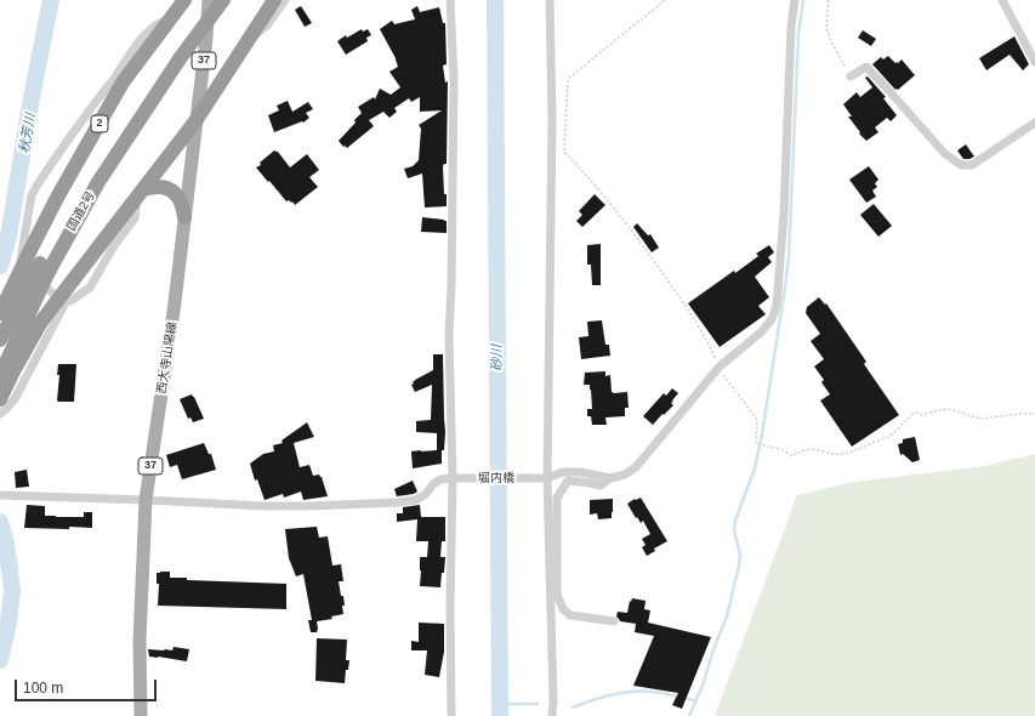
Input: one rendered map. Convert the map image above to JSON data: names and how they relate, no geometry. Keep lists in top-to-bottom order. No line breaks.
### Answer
{"streets":{"highway":["2","国道2号"],"main road":["37","西大寺山陽線"],"street":["堀内橋"]},"water":["秋芳川","砂川"],"scale_bar":"100 m"}
